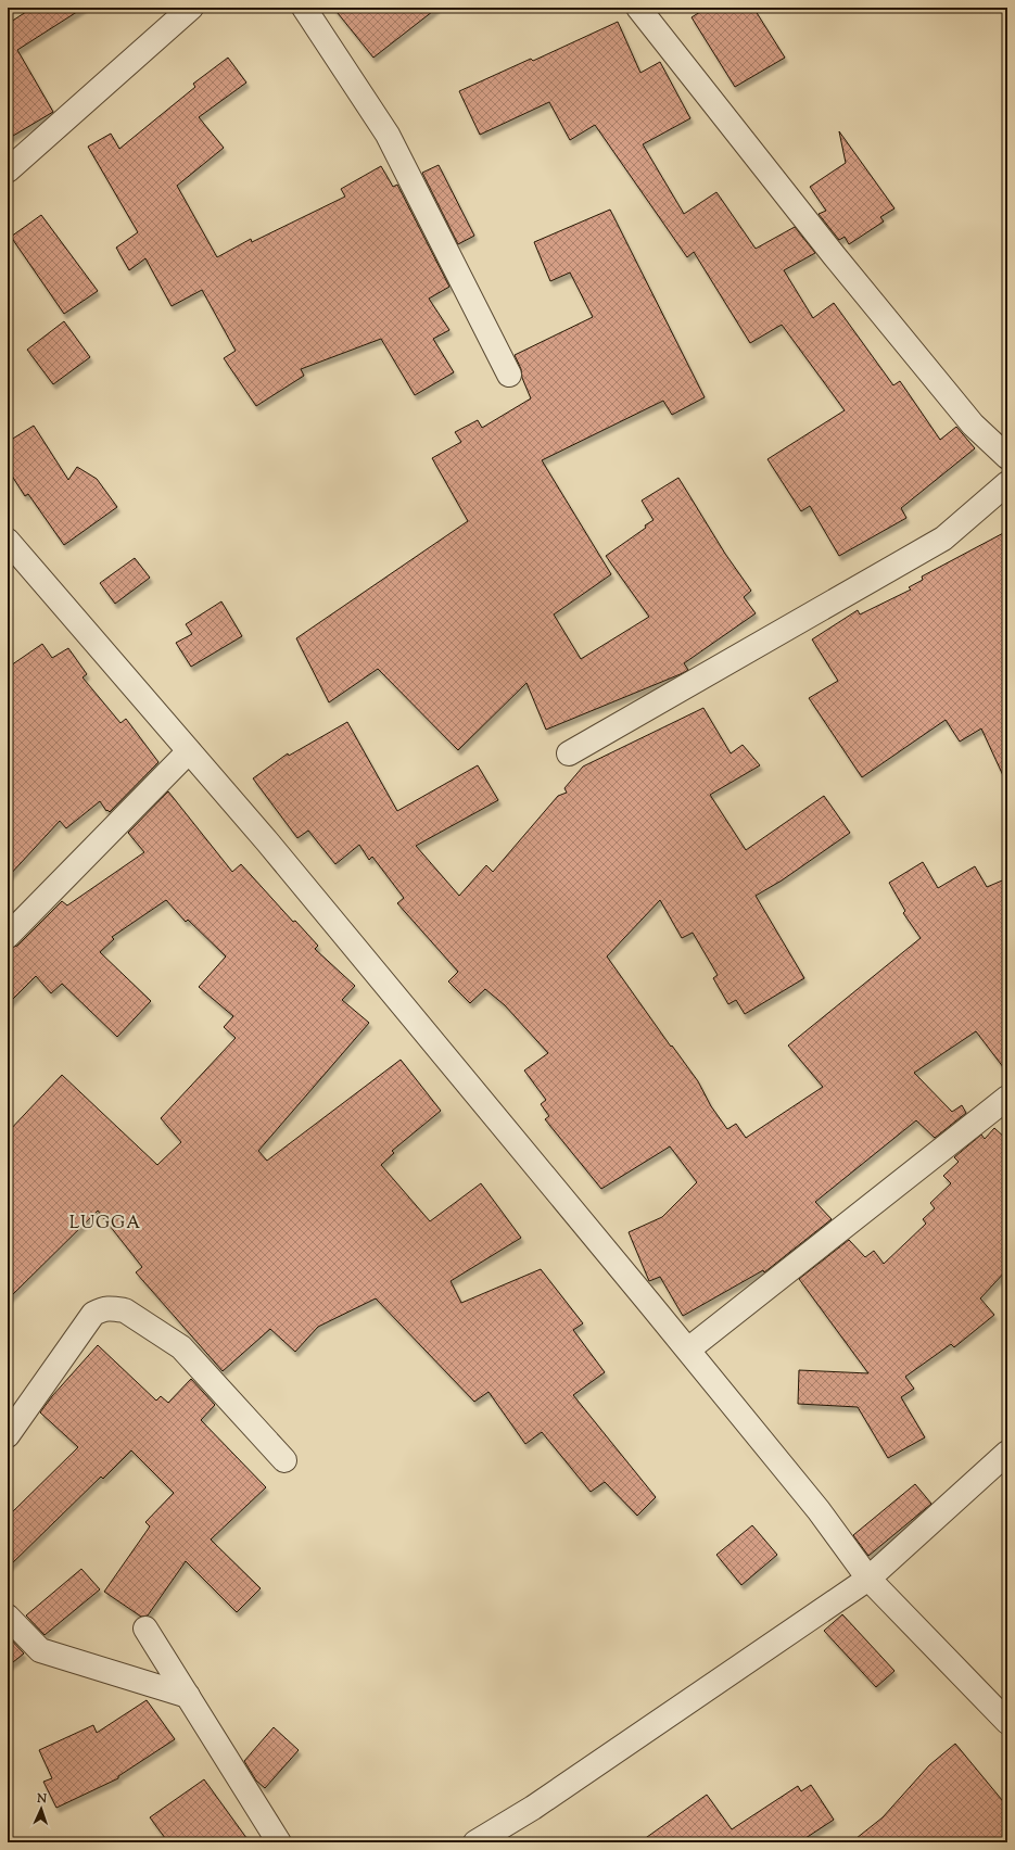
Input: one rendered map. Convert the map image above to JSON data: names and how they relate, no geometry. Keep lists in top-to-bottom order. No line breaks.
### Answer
{"districts":["LUGGA"],"north":"top"}
